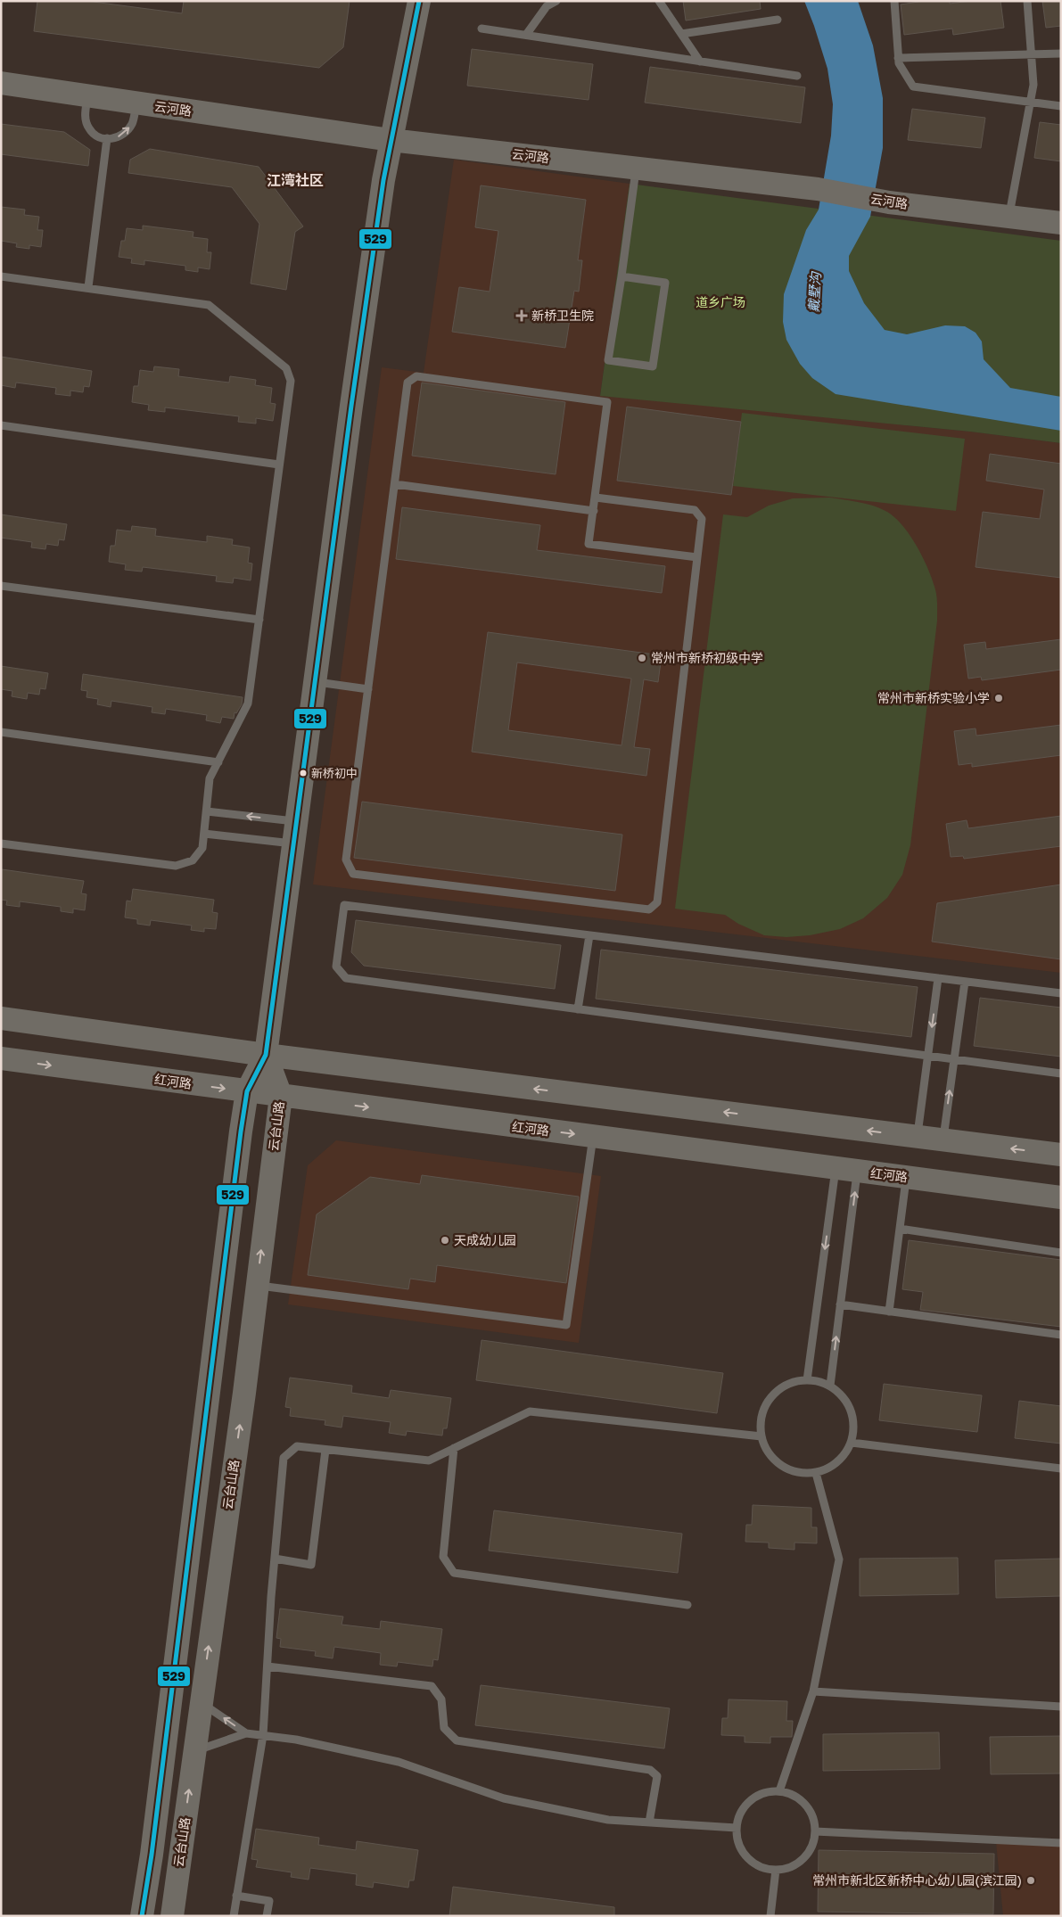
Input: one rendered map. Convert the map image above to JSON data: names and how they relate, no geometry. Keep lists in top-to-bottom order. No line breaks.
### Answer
{"streets":{"street":["云河路","红河路","云台山路"]},"crossings":[["云河路","云台山路"],["红河路","云台山路"]],"districts":["江湾社区"],"water":["戴墅沟"],"parks":["道乡广场"],"places":{"health":["新桥卫生院"],"other":["常州市新桥初级中学","常州市新桥实验小学","新桥初中","天成幼儿园","常州市新北区新桥中心幼儿园(滨江园)"]},"lines":["transit line 529"]}
